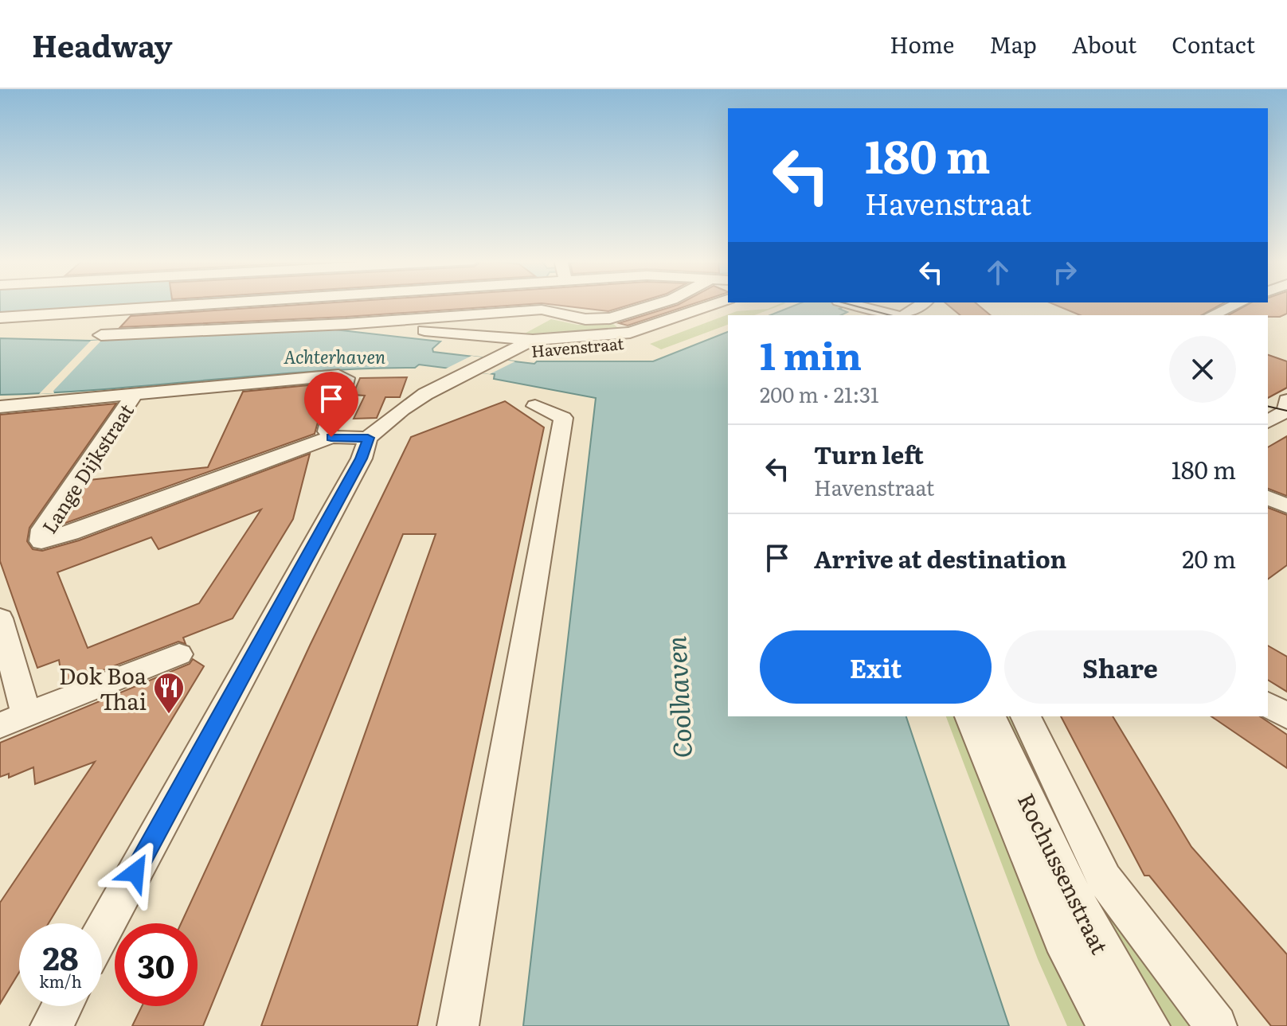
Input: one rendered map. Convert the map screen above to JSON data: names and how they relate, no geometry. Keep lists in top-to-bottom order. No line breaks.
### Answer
{"streets":{"street":["Havenstraat","Lange Dijkstraat","Rochussenstraat"]},"water":["Achterhaven","Coolhaven"],"places":{"restaurant":["Dok Boa Thai"]},"page":{"header":"Headway","nav":["Home","Map","About","Contact"],"turn":["180 m","Havenstraat"],"heading":["1 min","200 m · 21:31"],"list":[{"name":"Turn left","note":"Havenstraat","value":"180 m"},{"name":"Arrive at destination","value":"20 m"}],"buttons":["Exit","Share"],"speed":"28 km/h","limit":"30"}}
